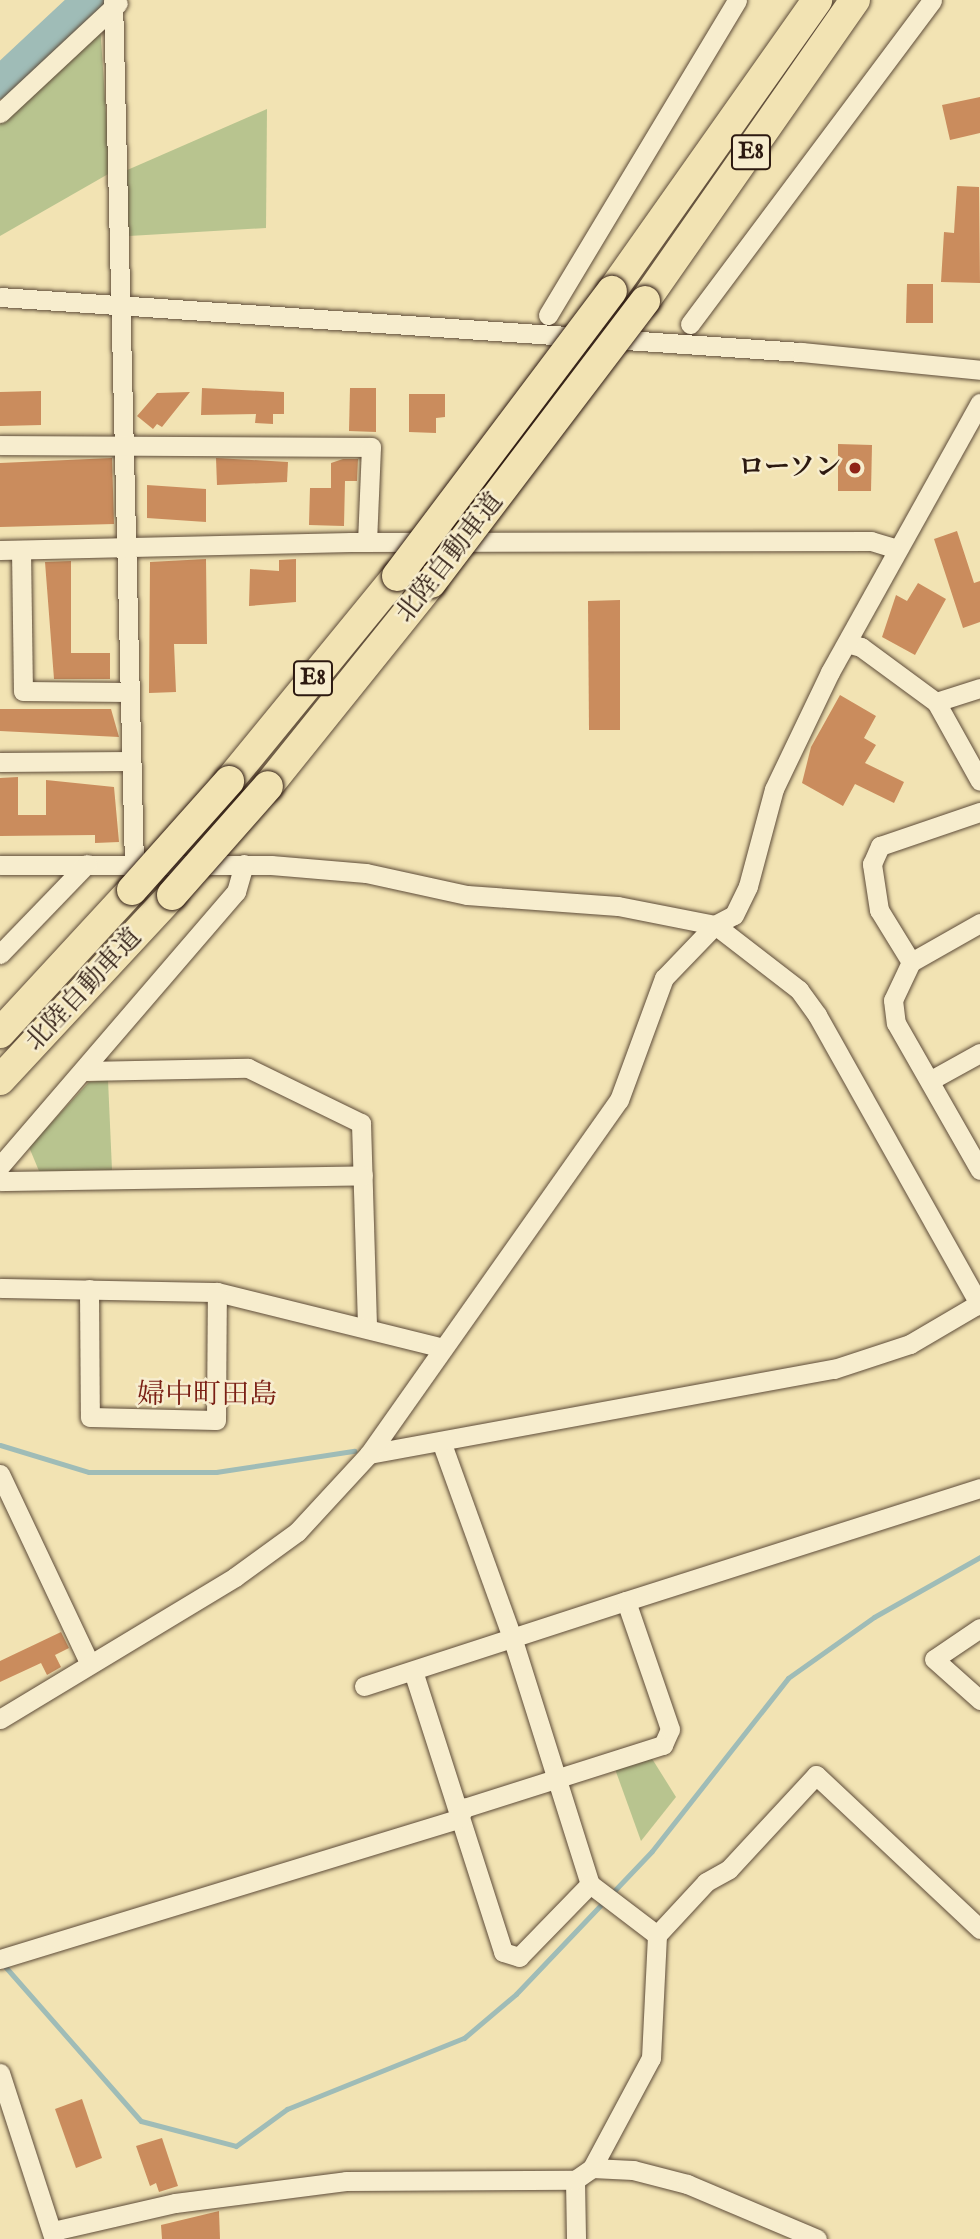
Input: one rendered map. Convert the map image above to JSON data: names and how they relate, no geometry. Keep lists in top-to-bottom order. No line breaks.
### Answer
{"streets":{"highway":["E8","北陸自動車道"]},"districts":["婦中町田島"],"places":["ローソン"]}
